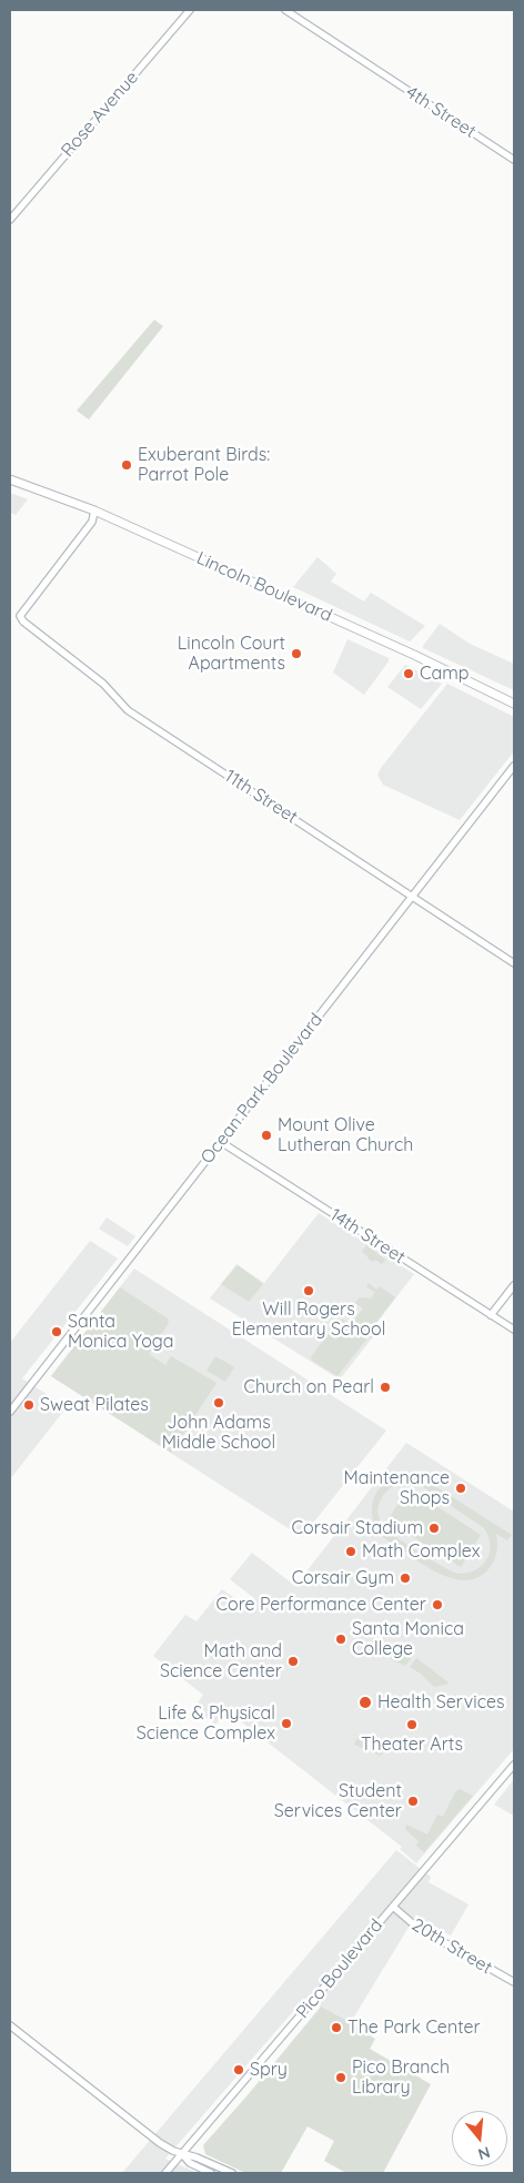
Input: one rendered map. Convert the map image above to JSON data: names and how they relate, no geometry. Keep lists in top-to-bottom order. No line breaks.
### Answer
{"streets":{"highway":["Lincoln Boulevard"],"street":["4th Street","Rose Avenue","11th Street","Ocean Park Boulevard","14th Street","20th Street","Pico Boulevard"]},"crossings":[["Lincoln Boulevard","11th Street"],["11th Street","Ocean Park Boulevard"],["Ocean Park Boulevard","14th Street"],["20th Street","Pico Boulevard"]],"places":["Exuberant Birds: Parrot Pole","Lincoln Court Apartments","Camp","Mount Olive Lutheran Church","Will Rogers Elementary School","Santa Monica Yoga","Church on Pearl","John Adams Middle School","Sweat Pilates","Maintenance Shops","Corsair Stadium","Math Complex","Corsair Gym","Core Performance Center","Santa Monica College","Math and Science Center","Health Services","Life & Physical Science Complex","Theater Arts","Student Services Center","The Park Center","Spry","Pico Branch Library"],"north":"bottom"}
